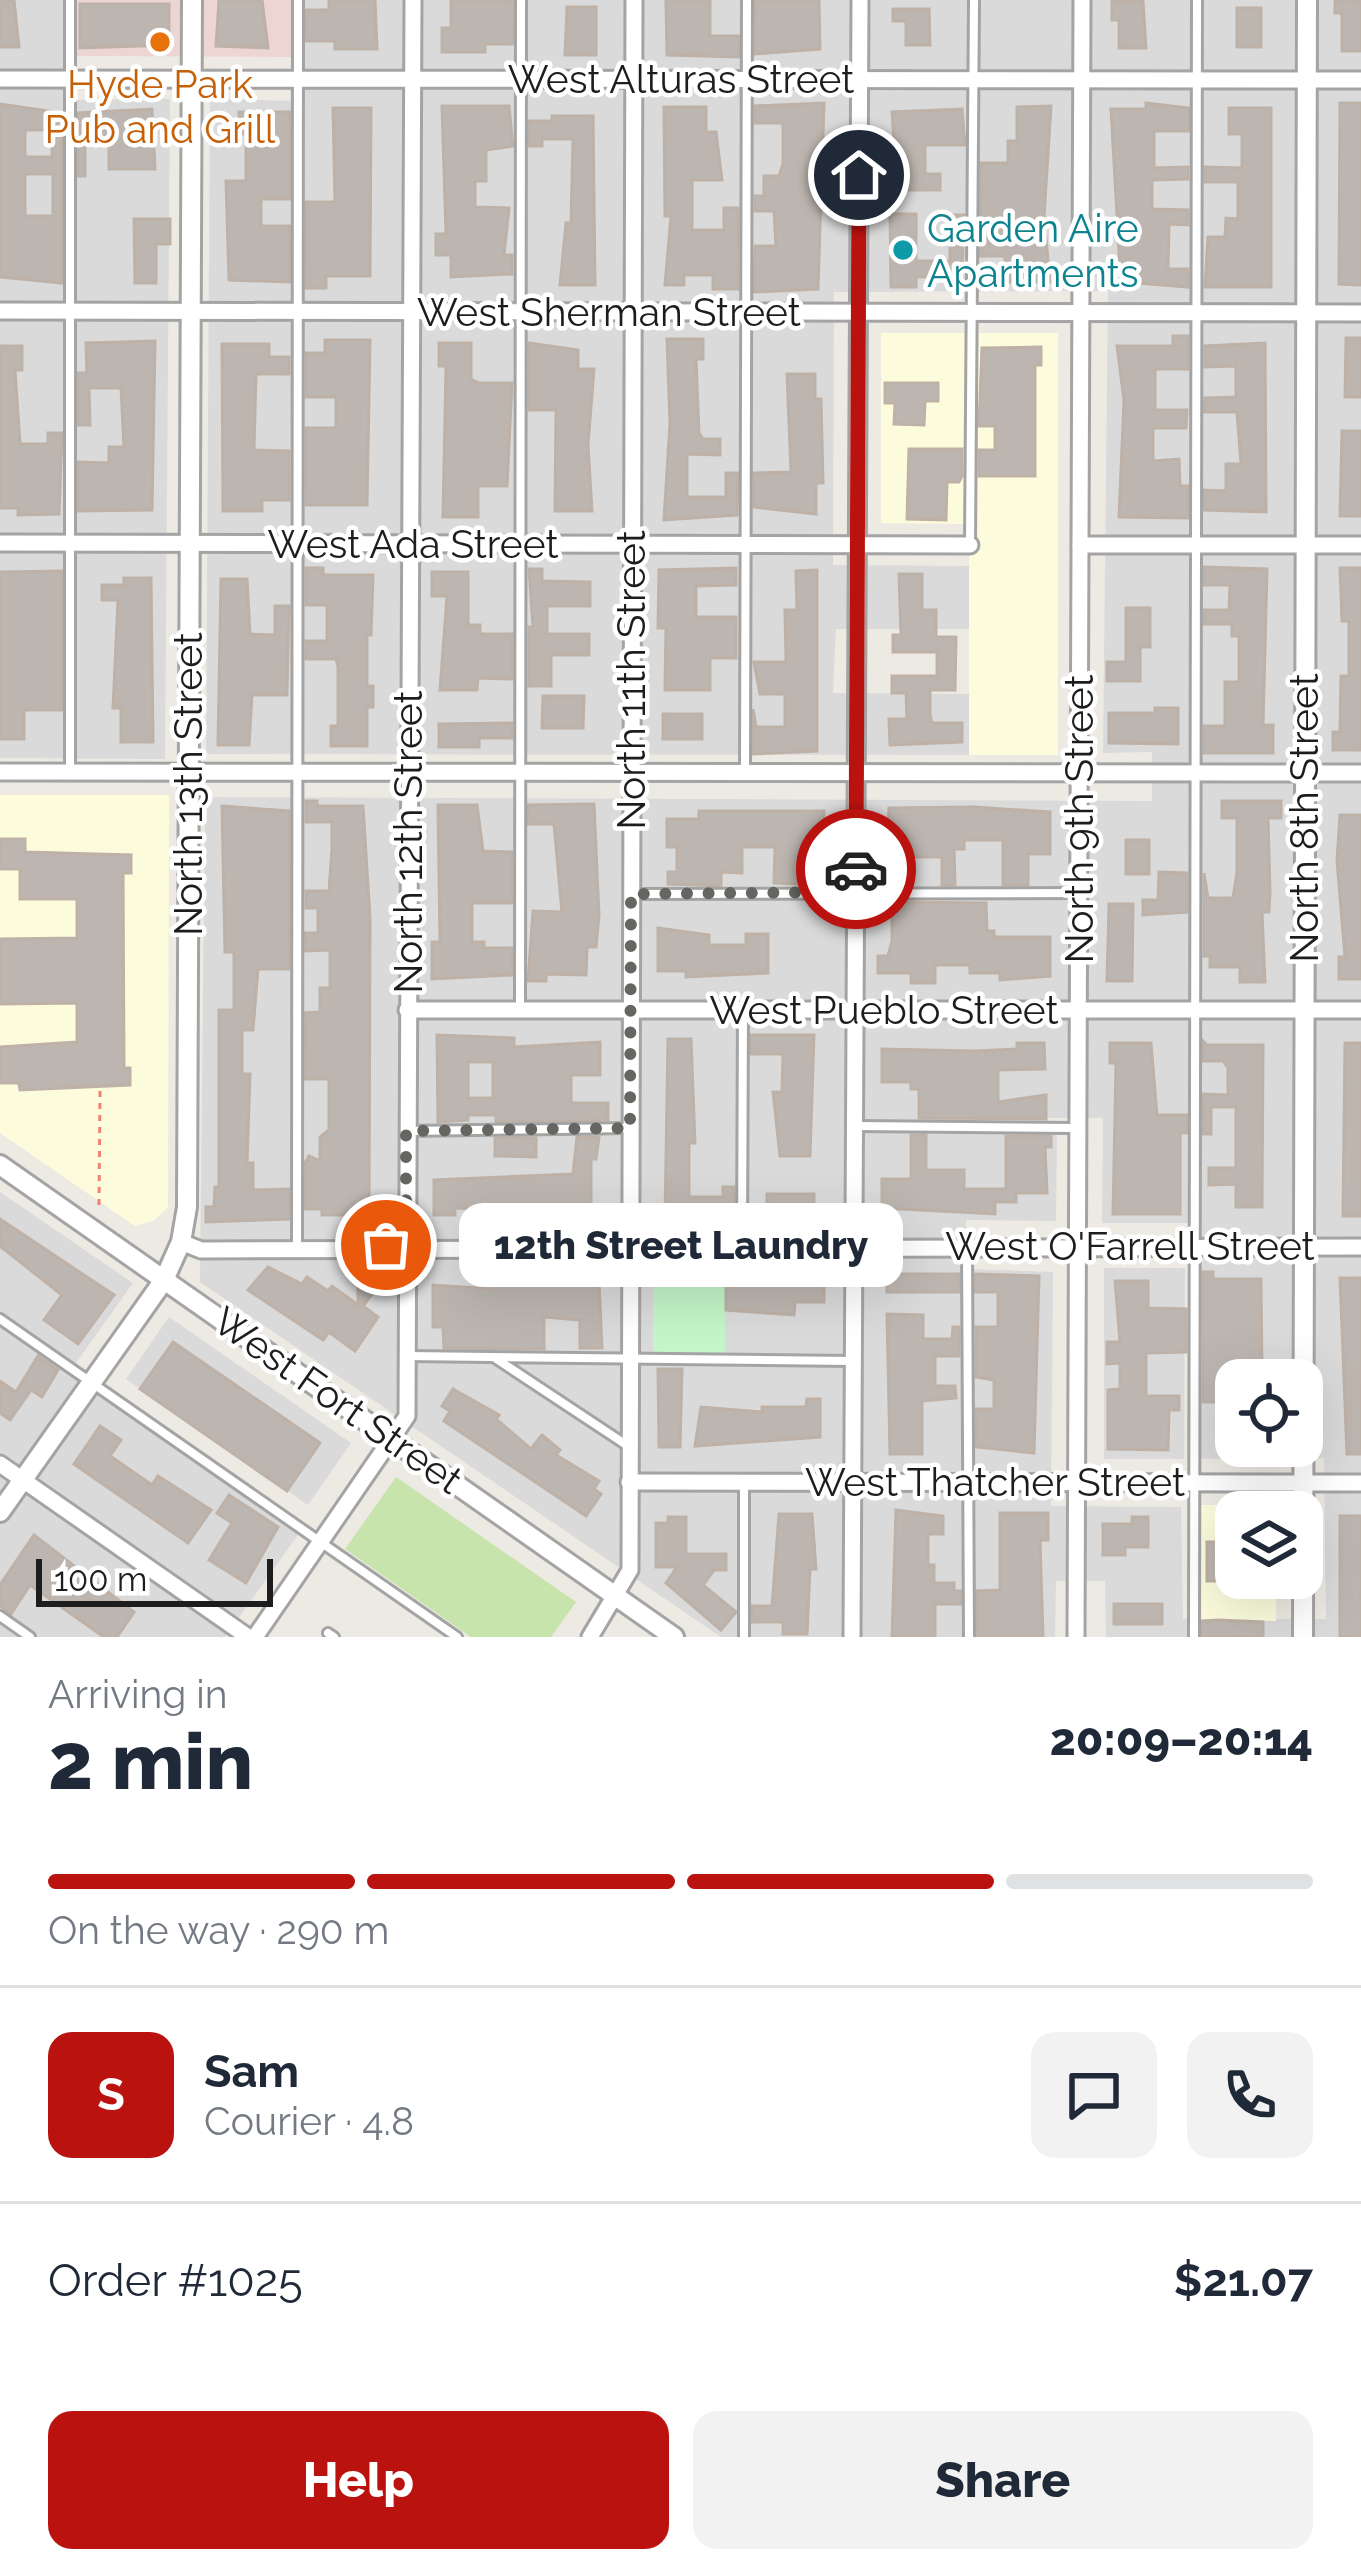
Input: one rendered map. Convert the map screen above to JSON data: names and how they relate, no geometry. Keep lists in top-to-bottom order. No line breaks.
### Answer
{"streets":{"street":["West Alturas Street","West Sherman Street","West Ada Street","North 11th Street","North 13th Street","North 8th Street","North 9th Street","North 12th Street","West Pueblo Street","West O'Farrell Street","West Fort Street","West Thatcher Street"]},"crossings":[["West Alturas Street","North 11th Street"],["West Alturas Street","North 13th Street"],["West Alturas Street","North 8th Street"],["West Alturas Street","North 9th Street"],["West Alturas Street","North 12th Street"],["West Sherman Street","North 11th Street"],["West Sherman Street","North 13th Street"],["West Sherman Street","North 8th Street"],["West Sherman Street","North 9th Street"],["West Sherman Street","North 12th Street"],["West Ada Street","North 11th Street"],["West Ada Street","North 13th Street"],["West Ada Street","North 12th Street"],["North 11th Street","West Pueblo Street"],["North 11th Street","West O'Farrell Street"],["North 11th Street","West Fort Street"],["North 11th Street","West Thatcher Street"],["North 13th Street","West O'Farrell Street"],["North 13th Street","West Fort Street"],["North 8th Street","West Pueblo Street"],["North 8th Street","West O'Farrell Street"],["North 8th Street","West Thatcher Street"],["North 9th Street","West Pueblo Street"],["North 9th Street","West O'Farrell Street"],["North 9th Street","West Thatcher Street"],["North 12th Street","West Pueblo Street"],["North 12th Street","West O'Farrell Street"],["North 12th Street","West Fort Street"]],"places":["Hyde Park Pub and Grill","Garden Aire Apartments","12th Street Laundry"],"scale_bar":"100 m","page":{"bubble":"12th Street Laundry","scale":"100 m","heading":["2 min","Arriving in","20:09–20:14"],"panel":["Sam","Courier · 4.8","Order #1025","$21.07"],"bar":"On the way · 290 m","round":"S","buttons":["Help","Share"]}}
